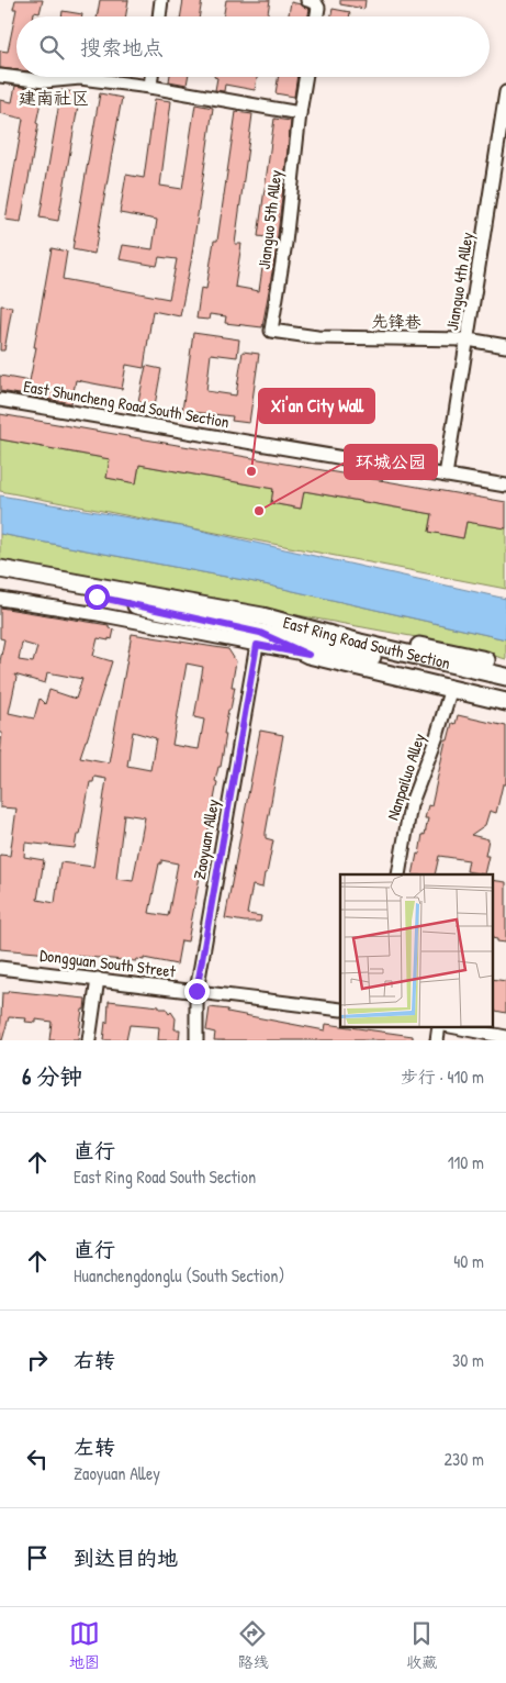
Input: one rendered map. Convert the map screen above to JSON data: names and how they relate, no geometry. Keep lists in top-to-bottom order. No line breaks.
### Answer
{"streets":{"main road":["East Ring Road South Section"],"street":["Jianguo 5th Alley","Jianguo 4th Alley","先锋巷","East Shuncheng Road South Section","Nanpailuo Alley","Zaoyuan Alley","Dongguan South Street"]},"crossings":[["Jianguo 5th Alley","先锋巷"],["Jianguo 4th Alley","先锋巷"],["Jianguo 4th Alley","East Shuncheng Road South Section"],["East Ring Road South Section","Zaoyuan Alley"],["Zaoyuan Alley","Dongguan South Street"]],"districts":["建南社区"],"places":["Xi'an City Wall","环城公园"],"page":{"search":"搜索地点","heading":["6 分钟","步行 · 410 m"],"list":[["直行","East Ring Road South Section","110 m"],["直行","Huanchengdonglu (South Section)","40 m"],["右转","30 m"],["左转","Zaoyuan Alley","230 m"],"到达目的地"],"nav":["地图","路线","收藏"]}}
